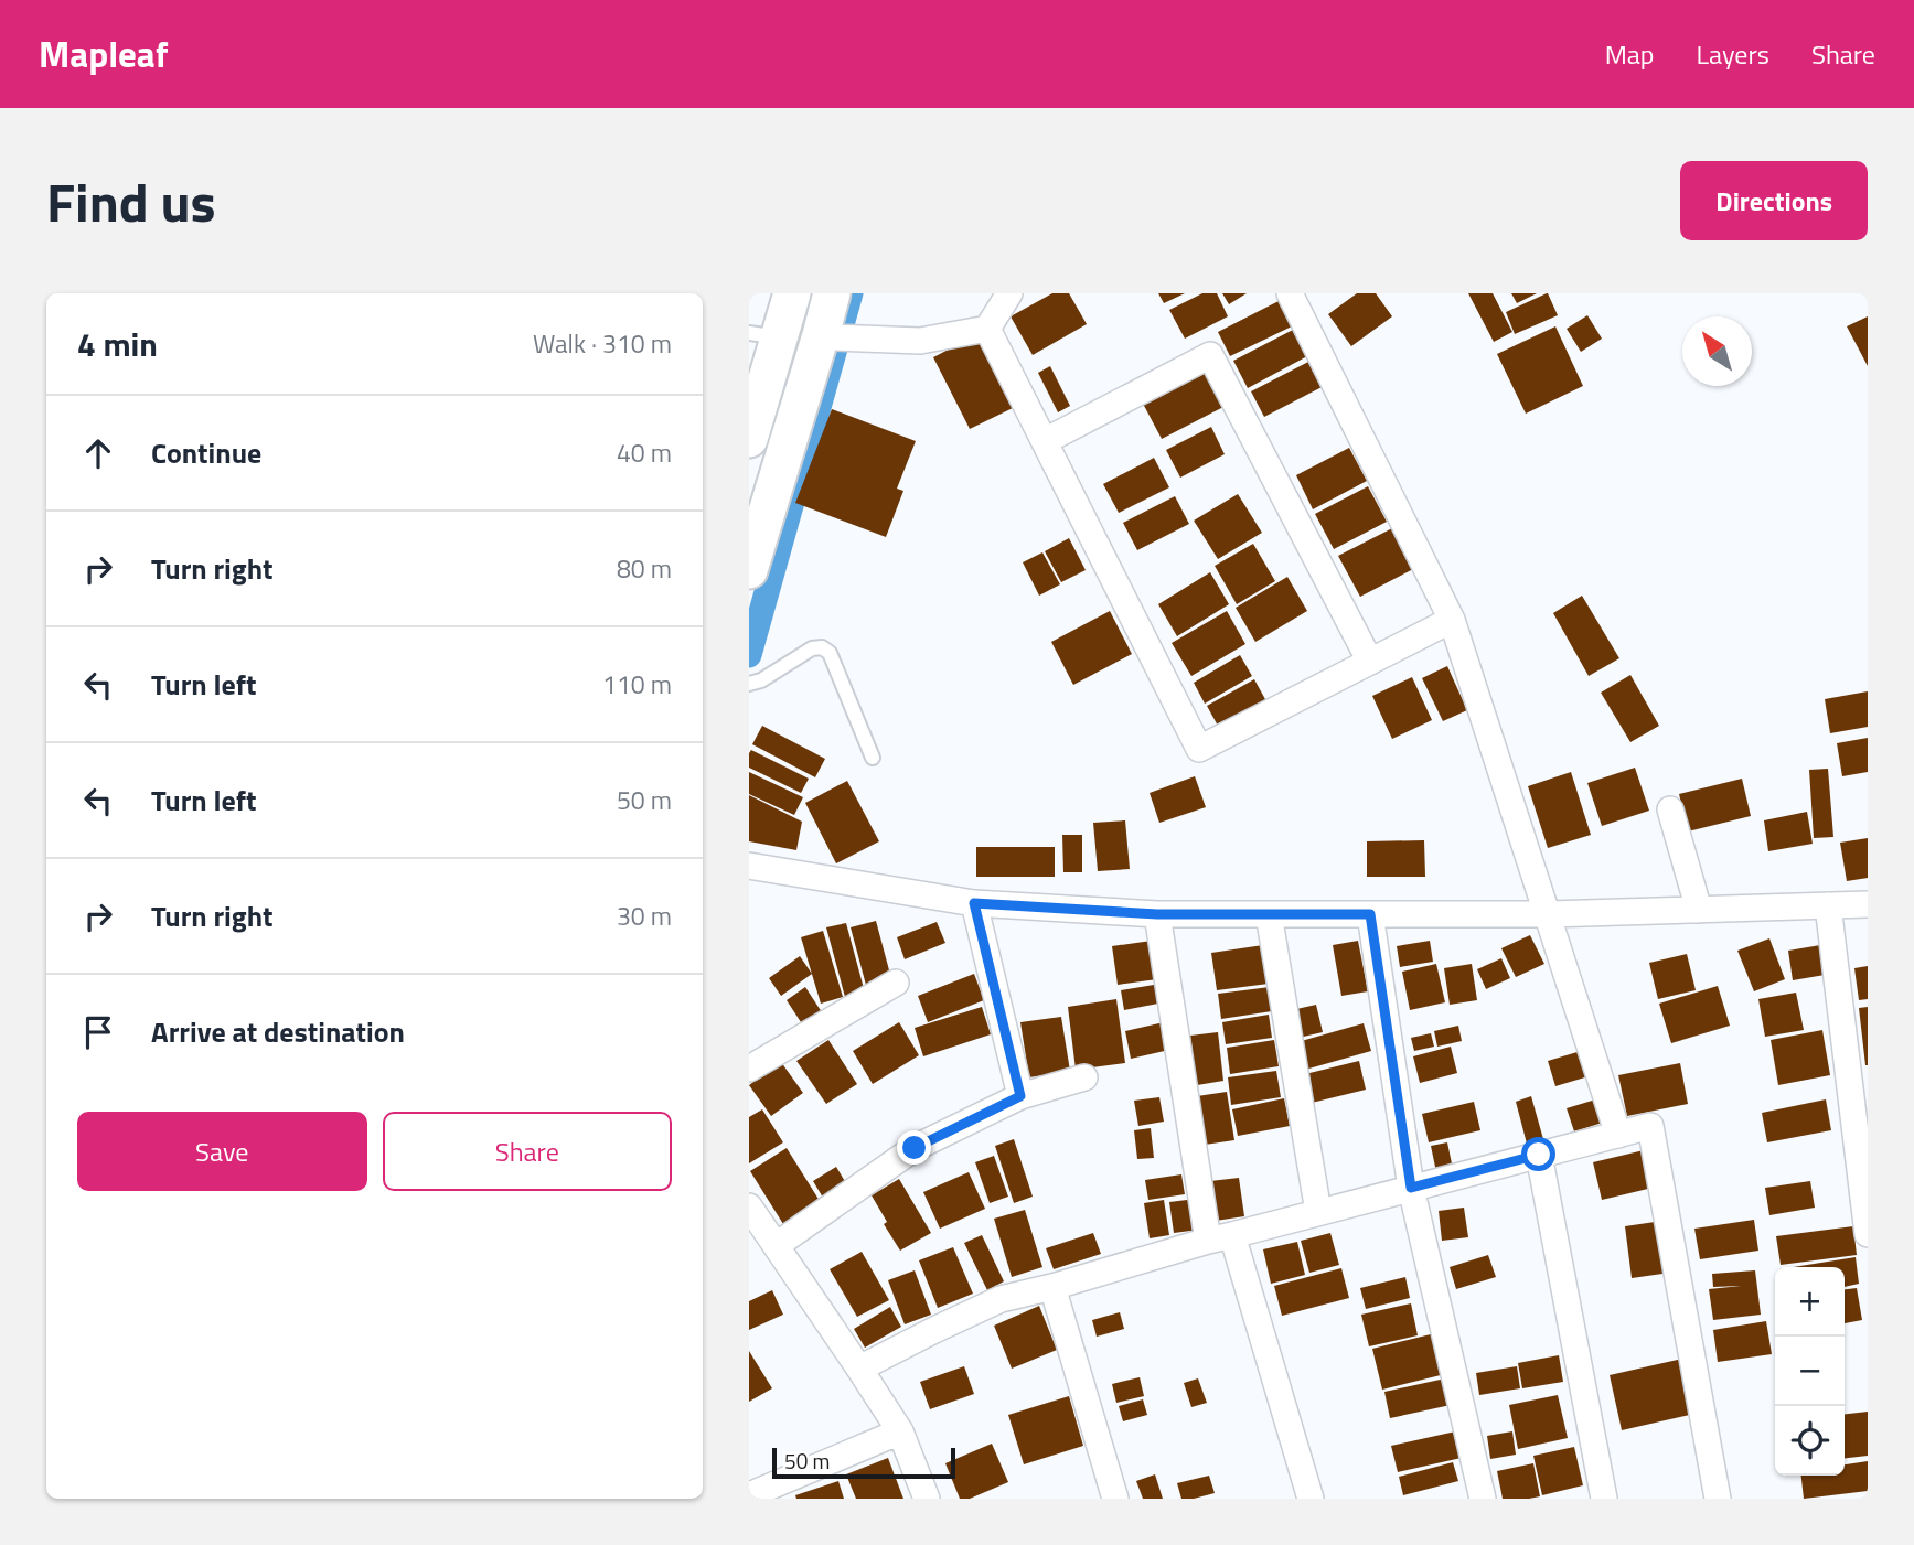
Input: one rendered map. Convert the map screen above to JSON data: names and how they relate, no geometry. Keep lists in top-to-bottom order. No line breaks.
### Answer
{"scale_bar":"50 m","north":"top left","page":{"header":"Mapleaf","nav":["Map","Layers","Share"],"title":"Find us","buttons":["Directions",["Save","Share"]],"heading":["4 min","Walk · 310 m"],"list":[["Continue","40 m"],["Turn right","80 m"],["Turn left","110 m"],["Turn left","50 m"],["Turn right","30 m"],"Arrive at destination"],"map_buttons":["+","−"],"scale":"50 m"}}
